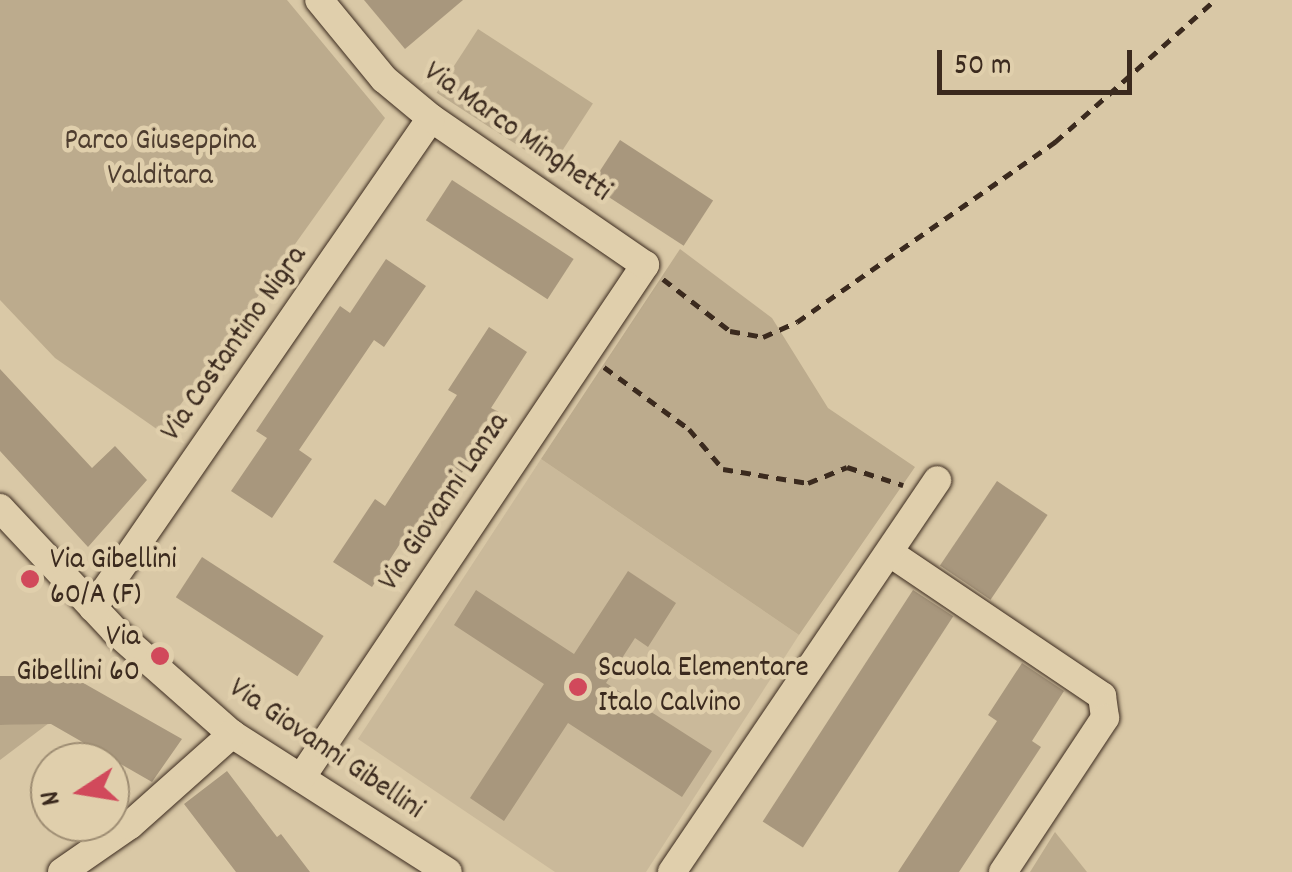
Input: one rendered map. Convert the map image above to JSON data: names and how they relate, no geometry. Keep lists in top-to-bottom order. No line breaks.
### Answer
{"streets":{"street":["Via Marco Minghetti","Via Costantino Nigra","Via Giovanni Lanza","Via Giovanni Gibellini"]},"crossings":[["Via Marco Minghetti","Via Costantino Nigra"],["Via Marco Minghetti","Via Giovanni Lanza"],["Via Costantino Nigra","Via Giovanni Gibellini"],["Via Giovanni Lanza","Via Giovanni Gibellini"]],"parks":["Parco Giuseppina Valditara"],"places":["Via Gibellini 60/A (F)","Via Gibellini 60","Scuola Elementare Italo Calvino"],"scale_bar":"50 m","north":"left"}
